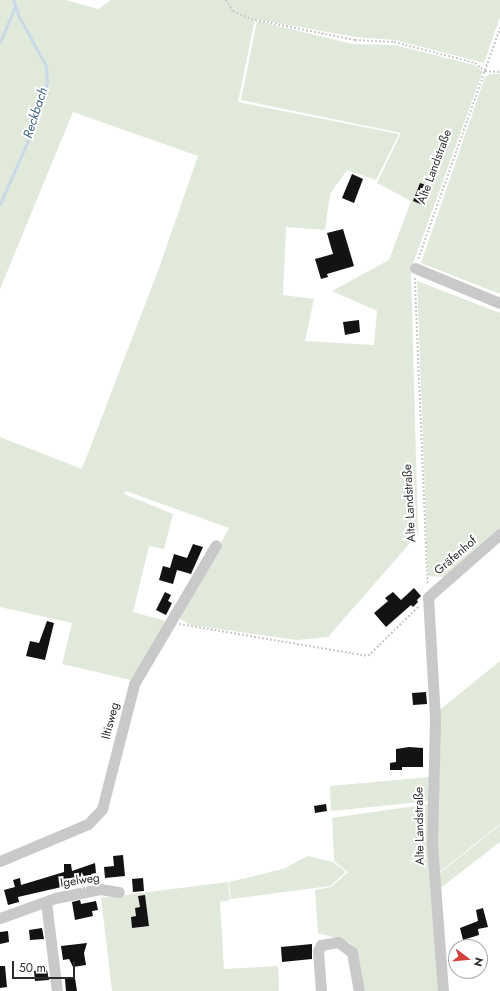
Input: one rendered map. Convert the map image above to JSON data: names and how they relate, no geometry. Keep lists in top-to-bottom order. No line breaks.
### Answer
{"streets":{"street":["Alte Landstraße","Gräfenhof","Iltisweg","Igelweg"]},"crossings":[["Alte Landstraße","Gräfenhof"]],"water":["Reckbach"],"scale_bar":"50 m","north":"right"}
